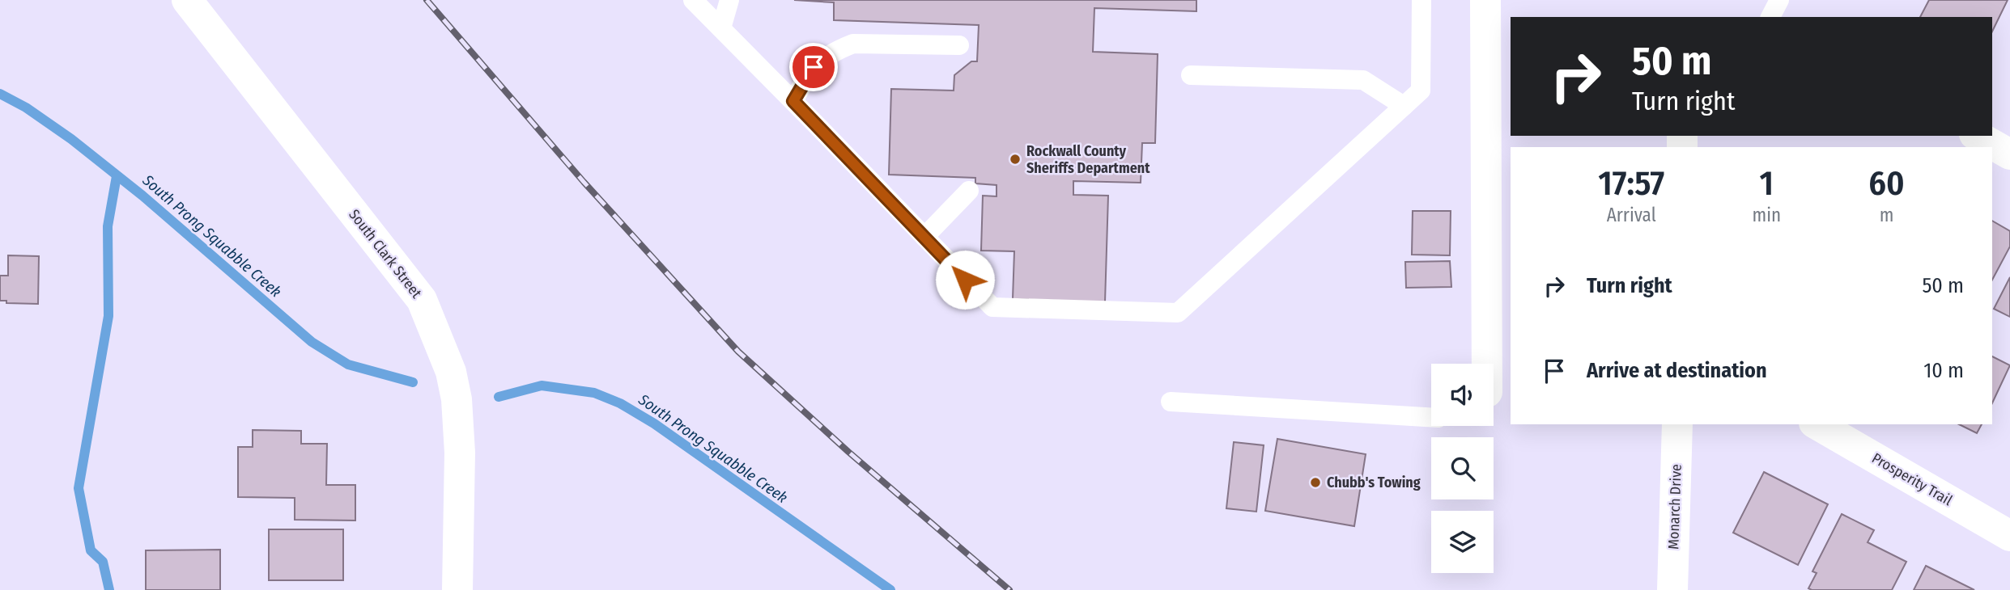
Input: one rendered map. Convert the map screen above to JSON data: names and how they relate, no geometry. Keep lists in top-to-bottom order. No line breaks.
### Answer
{"streets":{"street":["South Clark Street","Prosperity Trail","Monarch Drive"]},"water":["South Prong Squabble Creek"],"places":["Rockwall County Sheriffs Department","Chubb's Towing"],"page":{"turn":["50 m","Turn right"],"eta":["17:57","Arrival","1","min","60","m"],"list":[{"name":"Turn right","value":"50 m"},{"name":"Arrive at destination","value":"10 m"}]}}
